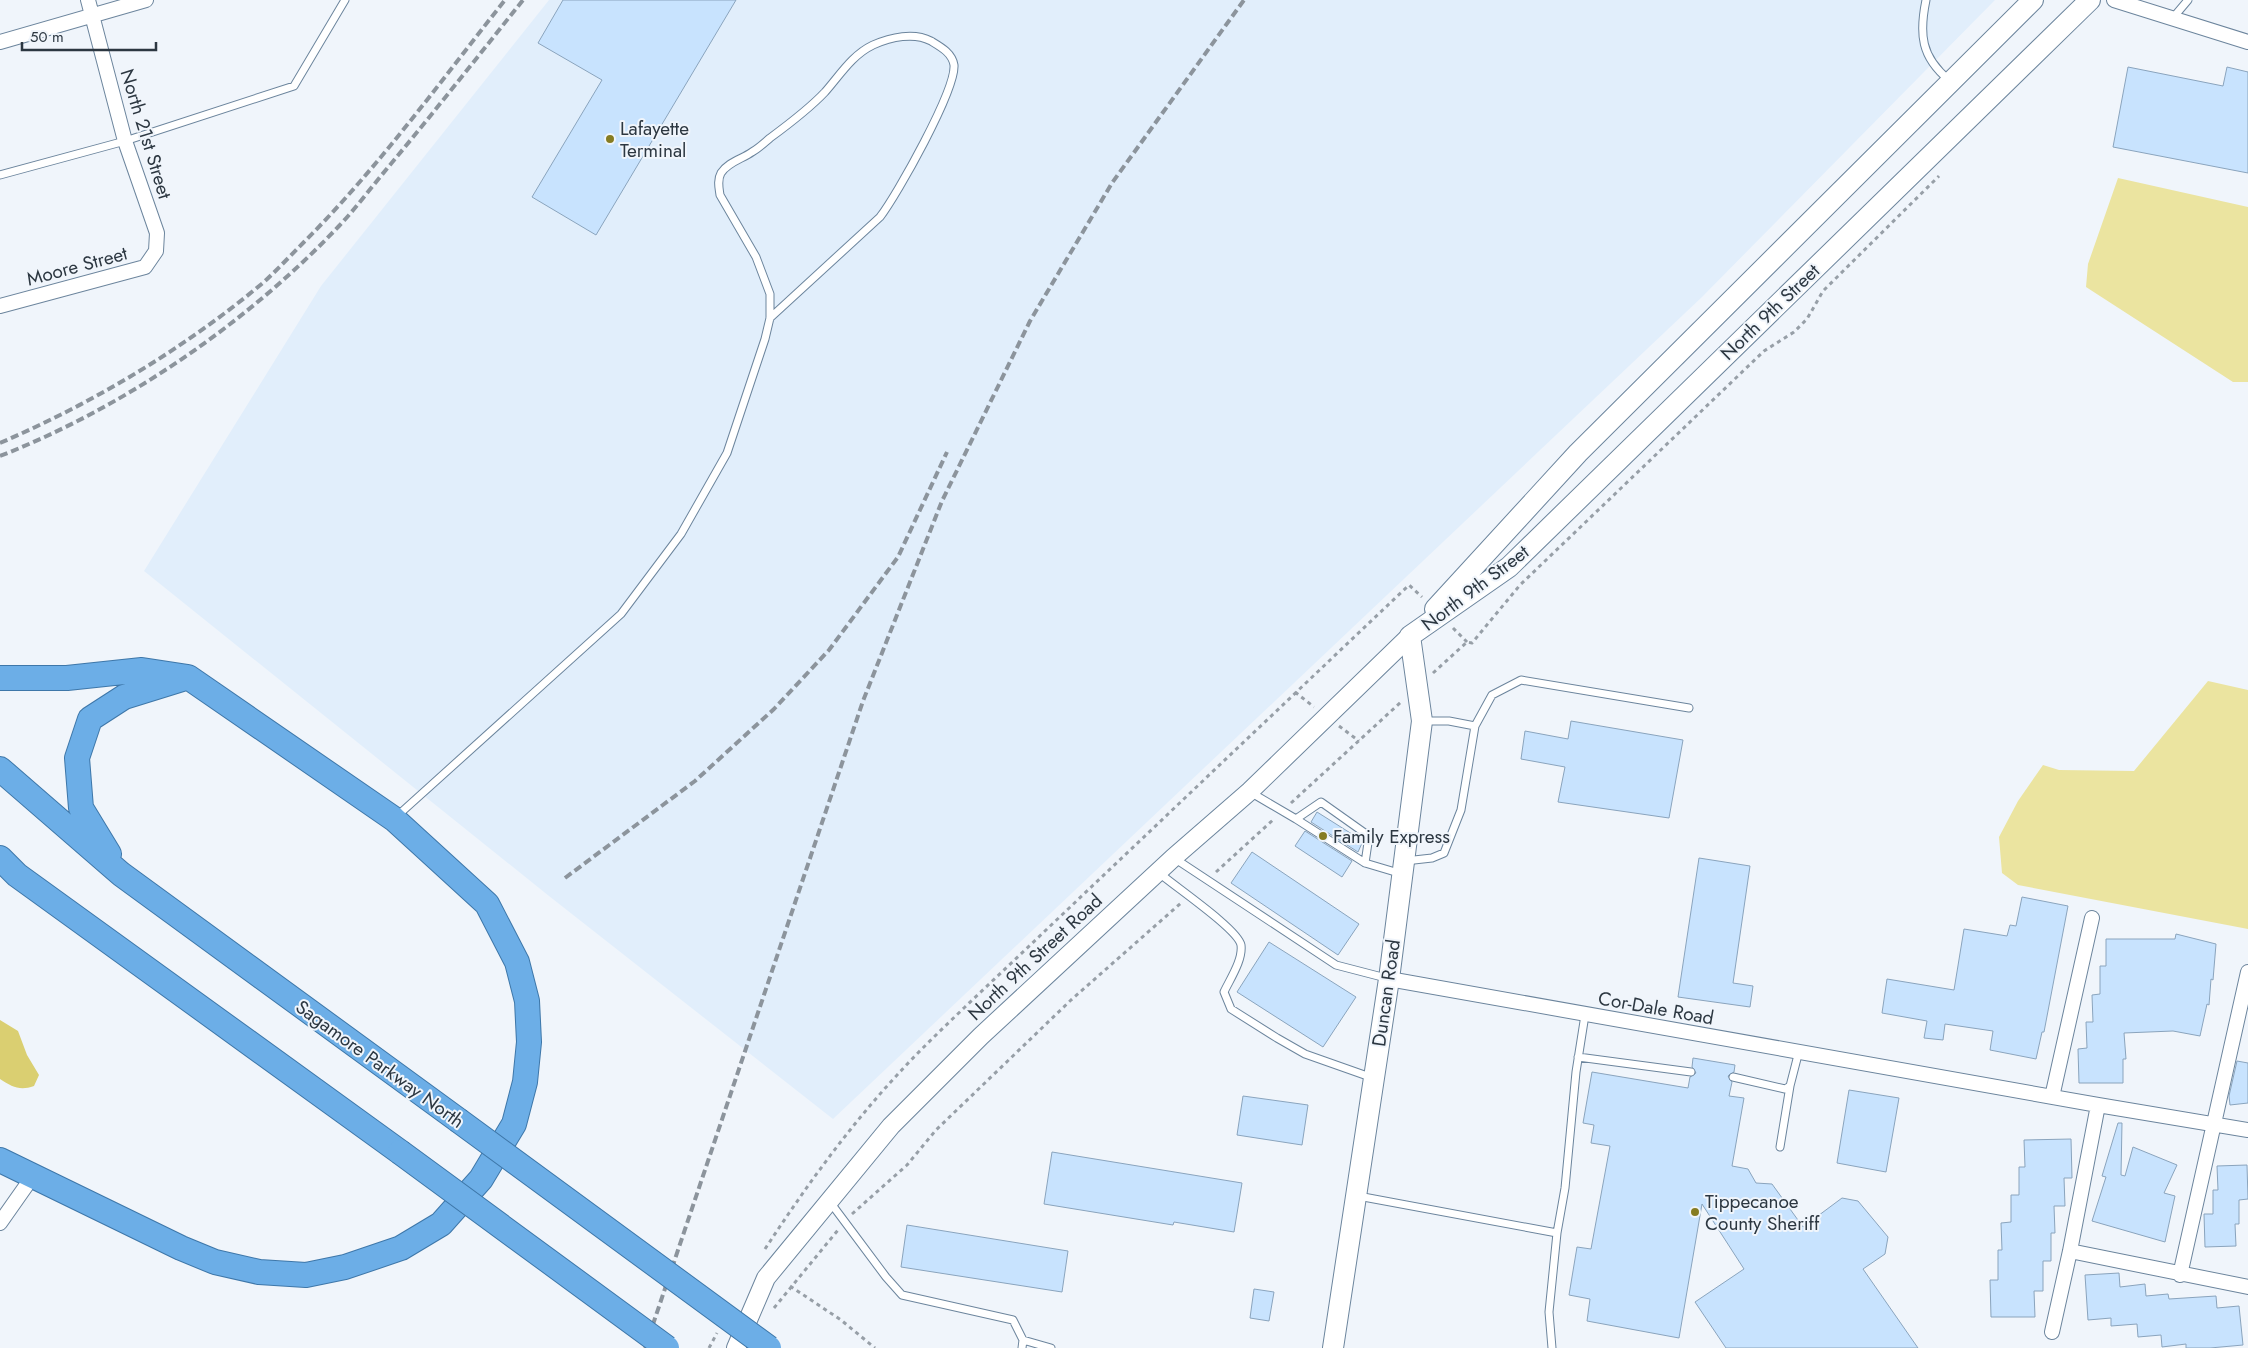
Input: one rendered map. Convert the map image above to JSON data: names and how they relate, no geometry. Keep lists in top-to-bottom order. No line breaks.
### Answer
{"streets":{"highway":["Sagamore Parkway North"],"main road":["North 9th Street","Duncan Road"],"street":["North 21st Street","Moore Street","North 9th Street Road","Cor-Dale Road"]},"crossings":[["North 21st Street","Moore Street"],["North 9th Street","North 9th Street Road"],["North 9th Street","Duncan Road"],["North 9th Street Road","Duncan Road"],["Duncan Road","Cor-Dale Road"]],"places":["Lafayette Terminal","Family Express","Tippecanoe County Sheriff"],"scale_bar":"50 m"}
